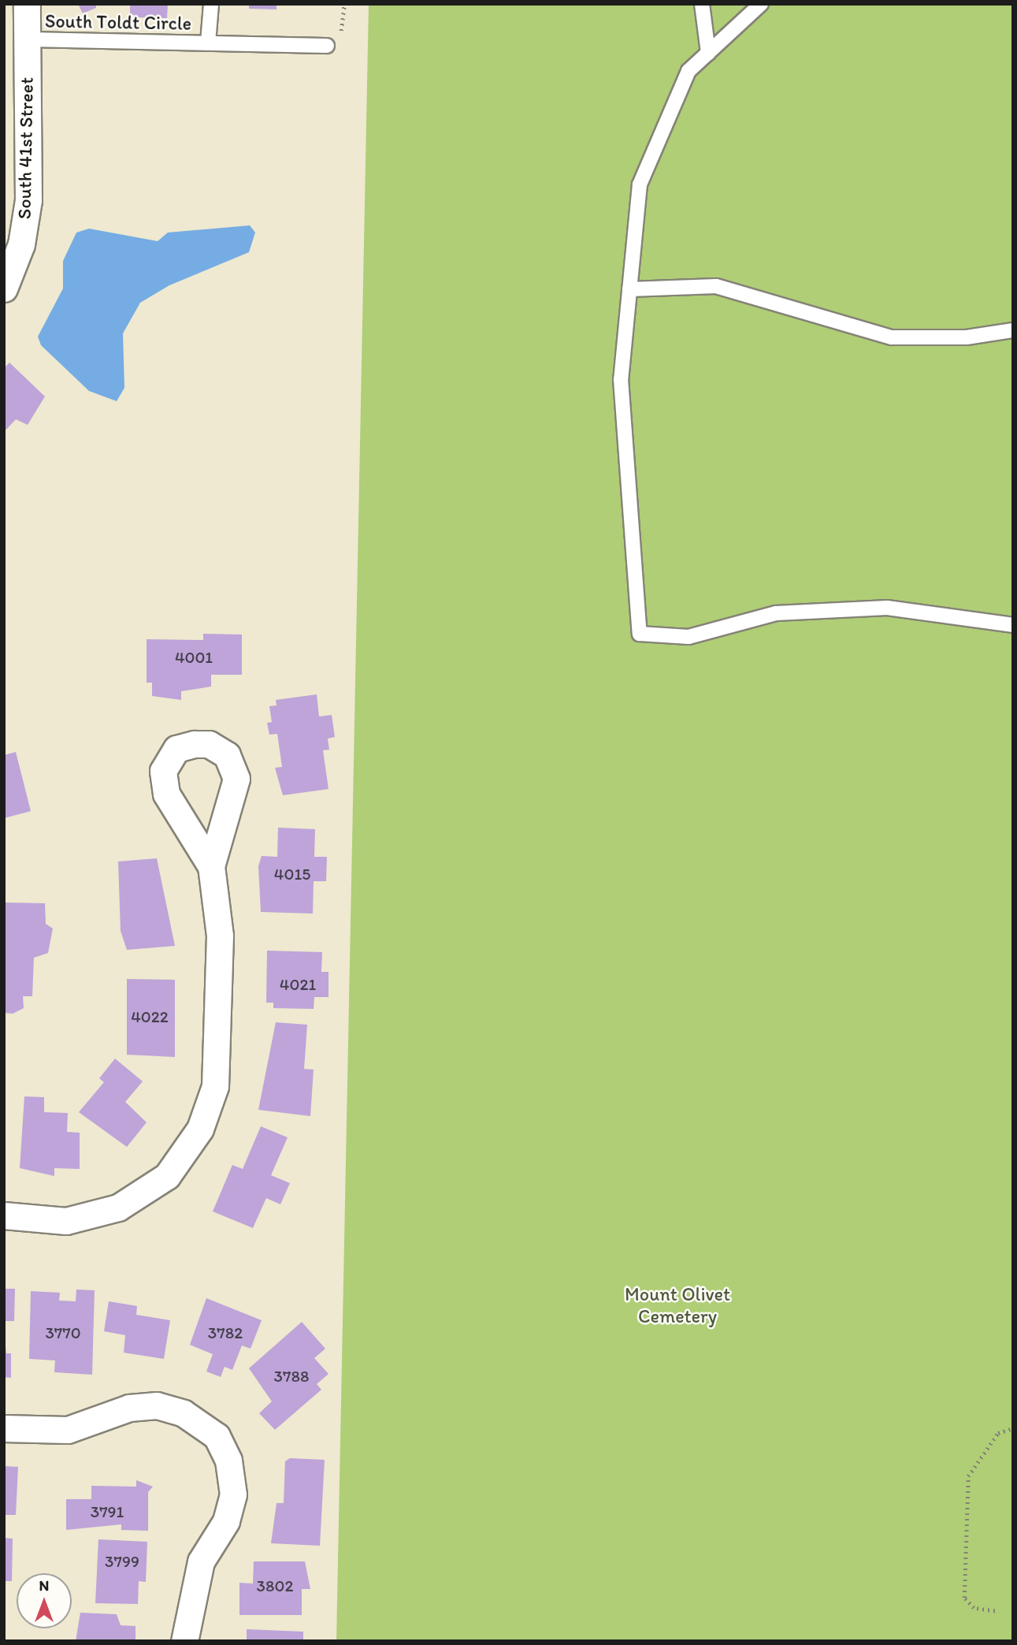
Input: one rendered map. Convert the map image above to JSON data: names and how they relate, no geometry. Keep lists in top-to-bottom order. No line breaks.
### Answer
{"streets":{"street":["South 41st Street"],"lane":["South Toldt Circle"]},"crossings":[["South Toldt Circle","South 41st Street"]],"parks":["Mount Olivet Cemetery"],"house_numbers":["4001","4015","4021","4022","3770","3782","3788","3791","3799","3802"],"north":"top"}
